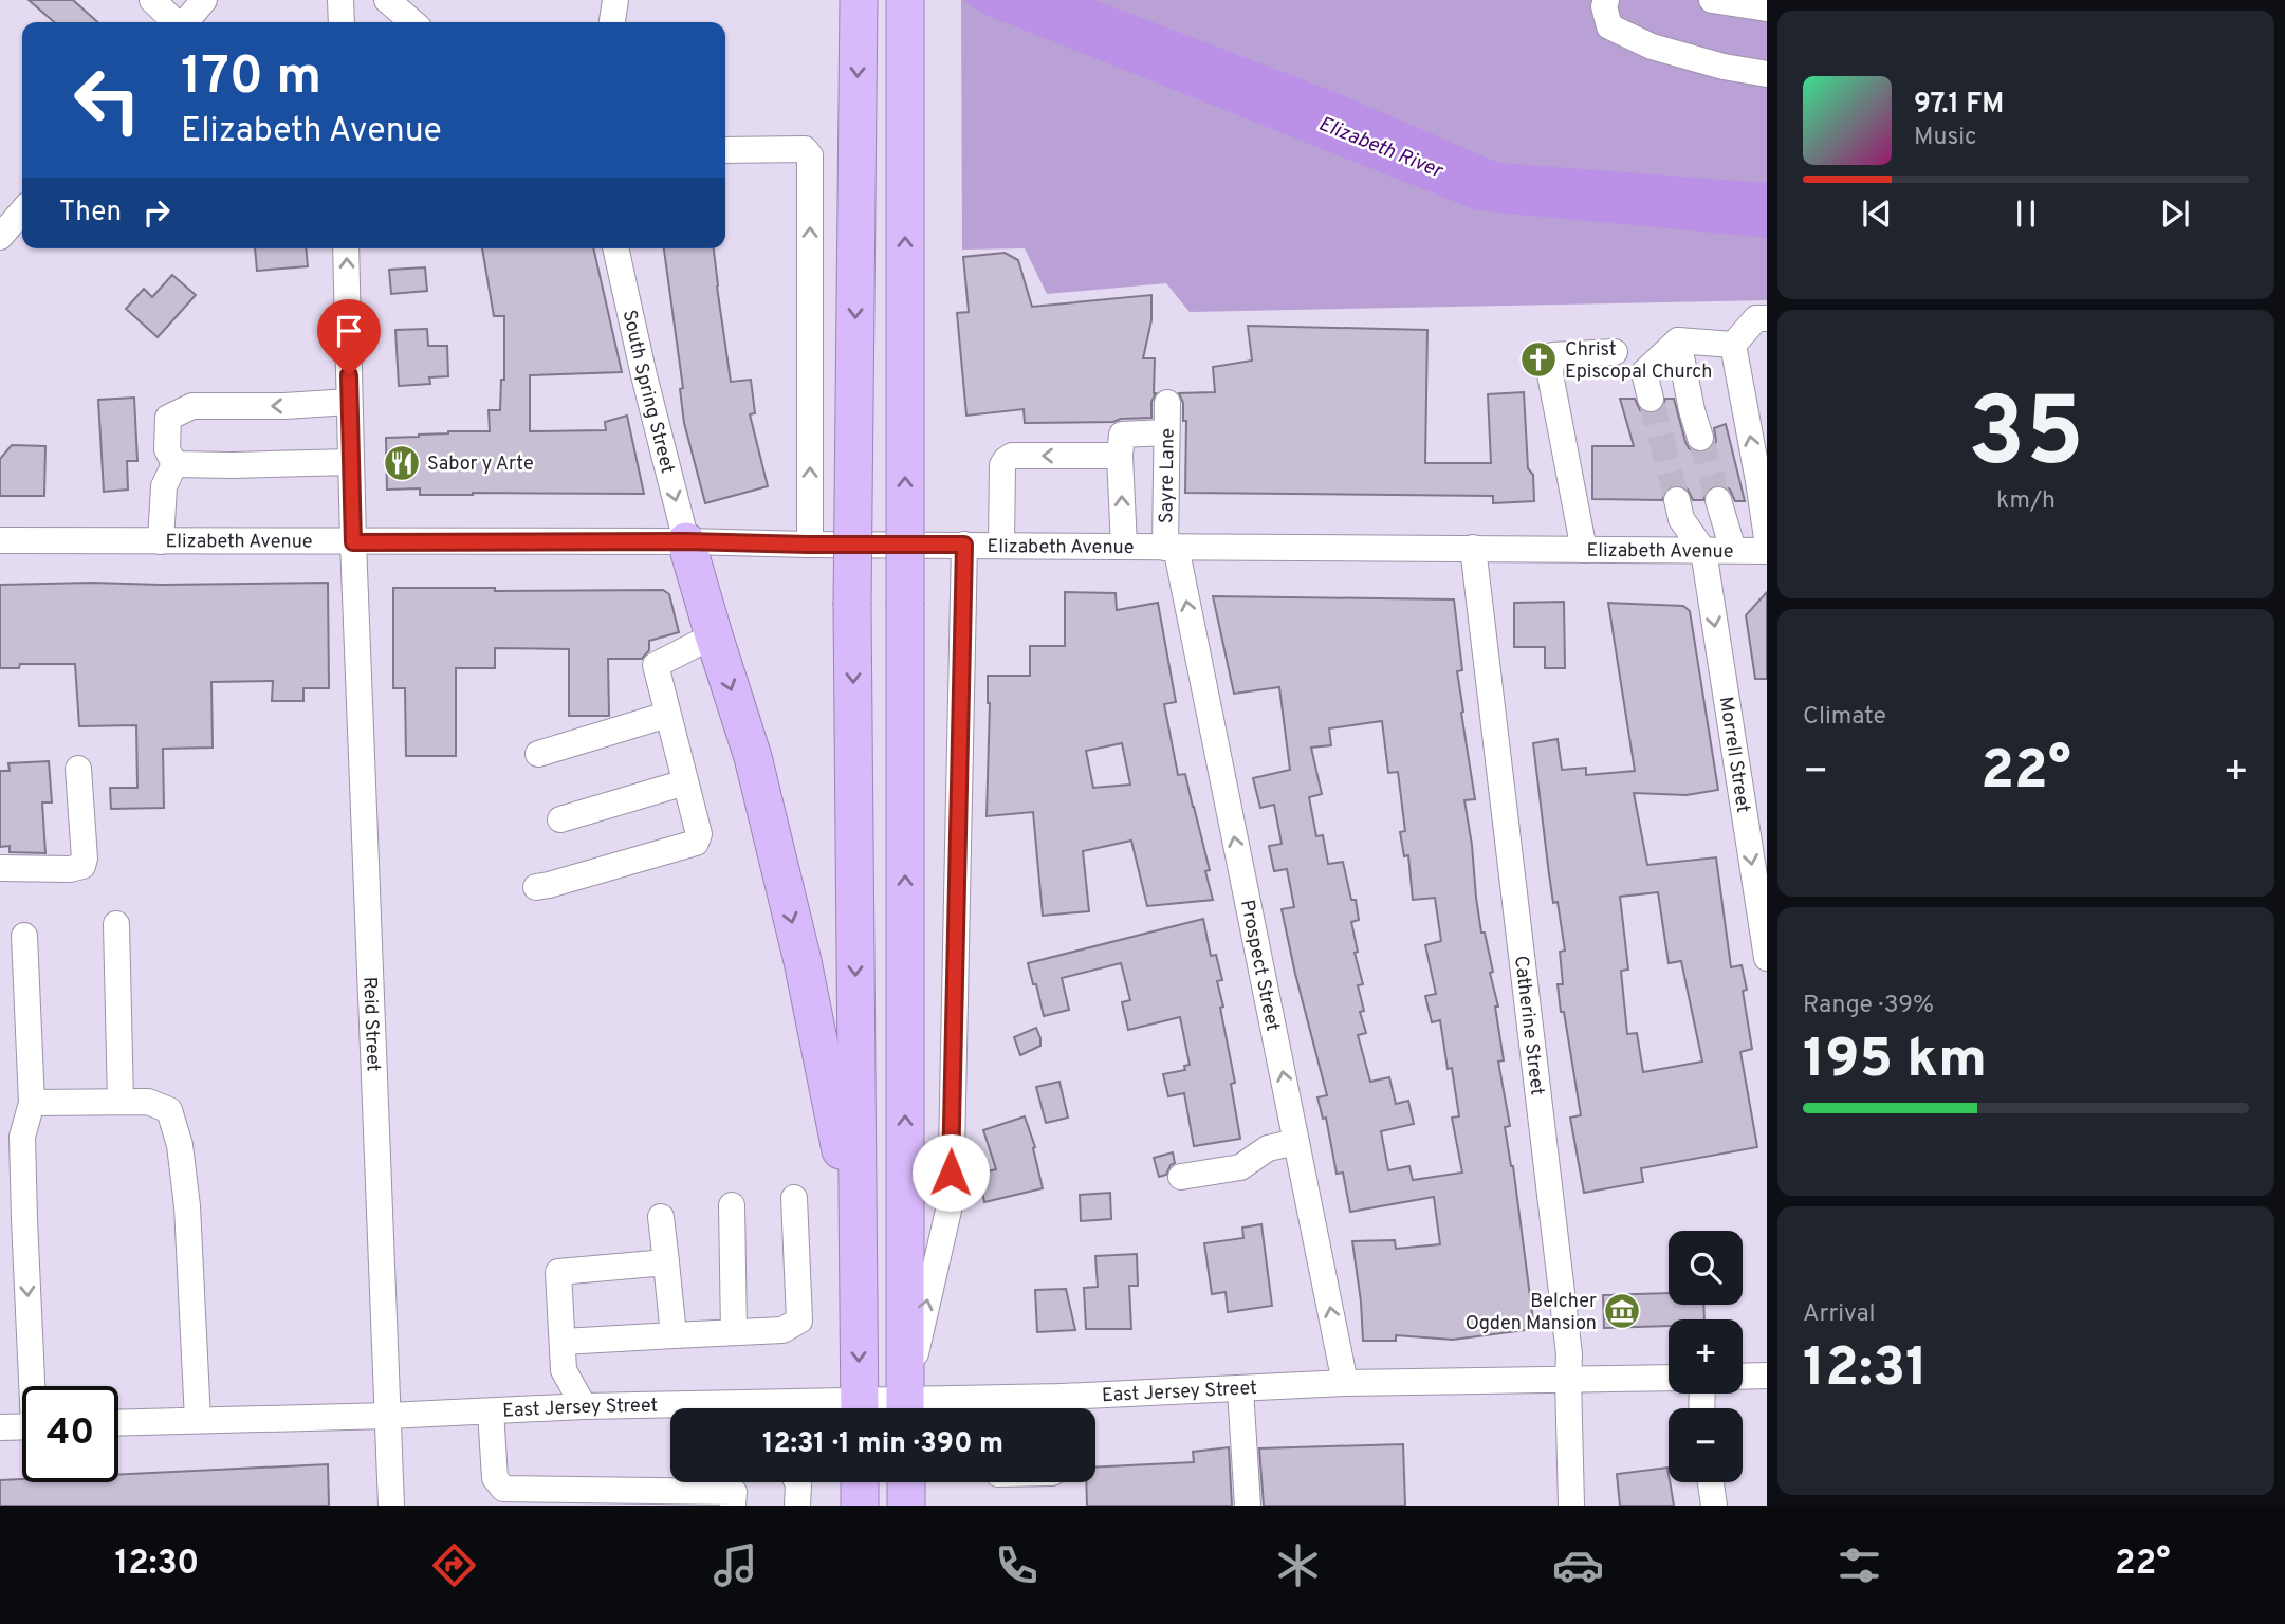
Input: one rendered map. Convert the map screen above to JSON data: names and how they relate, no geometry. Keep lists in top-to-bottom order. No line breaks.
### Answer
{"streets":{"street":["South Spring Street","Sayre Lane","Elizabeth Avenue","Morrell Street","Prospect Street","Reid Street","Catherine Street","East Jersey Street"]},"crossings":[["South Spring Street","Elizabeth Avenue"],["Sayre Lane","Elizabeth Avenue"],["Sayre Lane","Prospect Street"],["Elizabeth Avenue","Morrell Street"],["Elizabeth Avenue","Prospect Street"],["Elizabeth Avenue","Reid Street"],["Elizabeth Avenue","Catherine Street"],["Prospect Street","East Jersey Street"],["Reid Street","East Jersey Street"],["Catherine Street","East Jersey Street"]],"one_way":["South Spring Street","Morrell Street","Prospect Street"],"water":["Elizabeth River"],"places":{"church":["Christ Episcopal Church"],"restaurant":["Sabor y Arte"],"museum":["Belcher Ogden Mansion"]},"page":{"turn":["170 m","Elizabeth Avenue"],"song":["97.1 FM","Music"],"then":"Then","tile":[["35","km/h"],"Climate",["Range · 39%","195 km"],["Arrival","12:31"]],"heat":["−","22°","+"],"map_buttons":["+","−"],"limit":"40","trip":"12:31 · 1 min · 390 m","tabs":["12:30","22°"]}}
